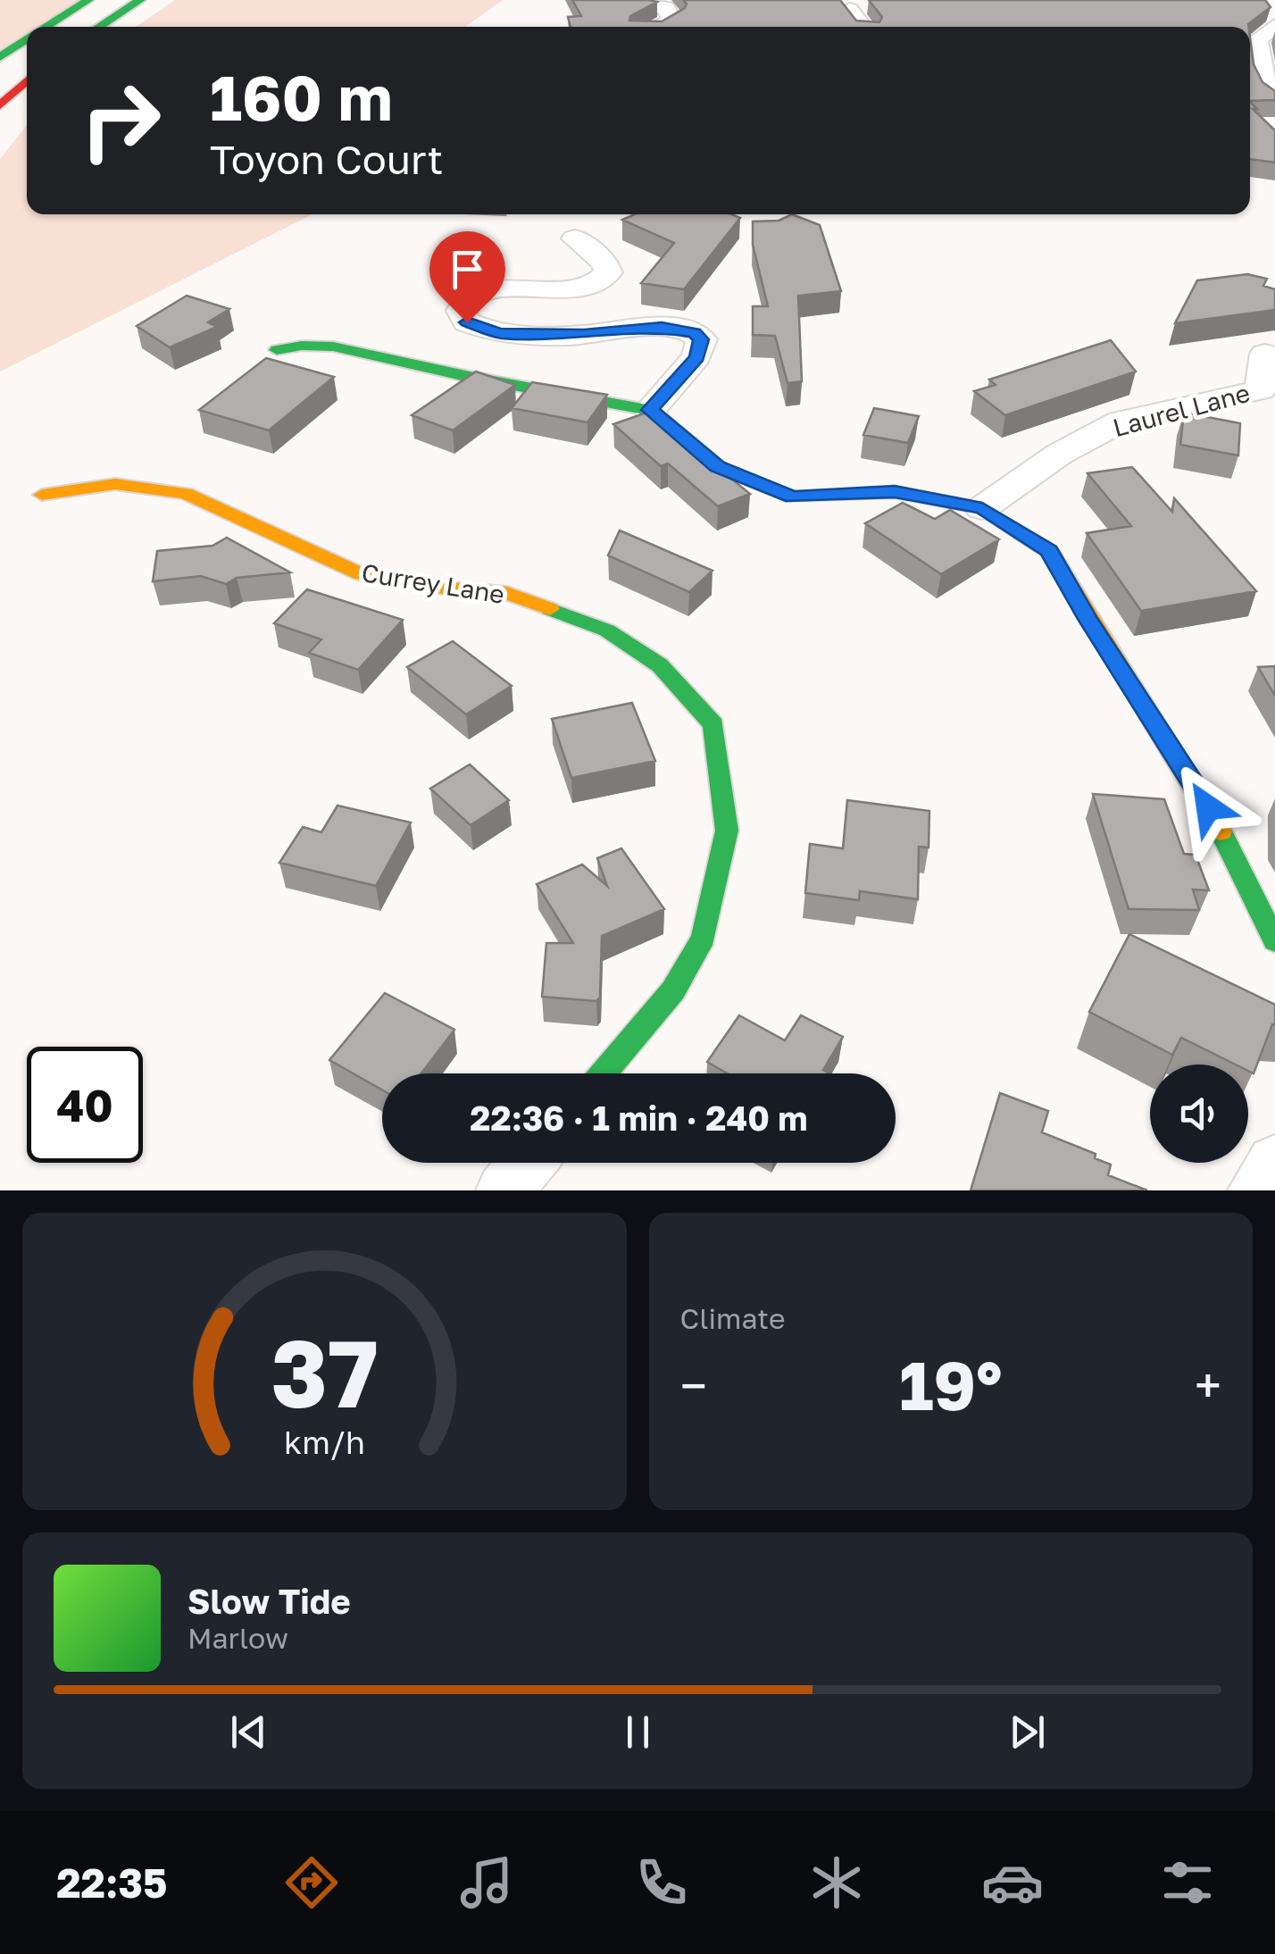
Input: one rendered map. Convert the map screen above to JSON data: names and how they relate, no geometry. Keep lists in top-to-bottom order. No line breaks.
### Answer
{"streets":{"main road":["Currey Lane"],"street":["Laurel Lane"]},"page":{"turn":["160 m","Toyon Court"],"limit":"40","trip":"22:36 · 1 min · 240 m","tile":"Climate","heat":["−","19°","+"],"song":["Slow Tide","Marlow"],"tabs":"22:35","gauge":["37","km/h"]}}
